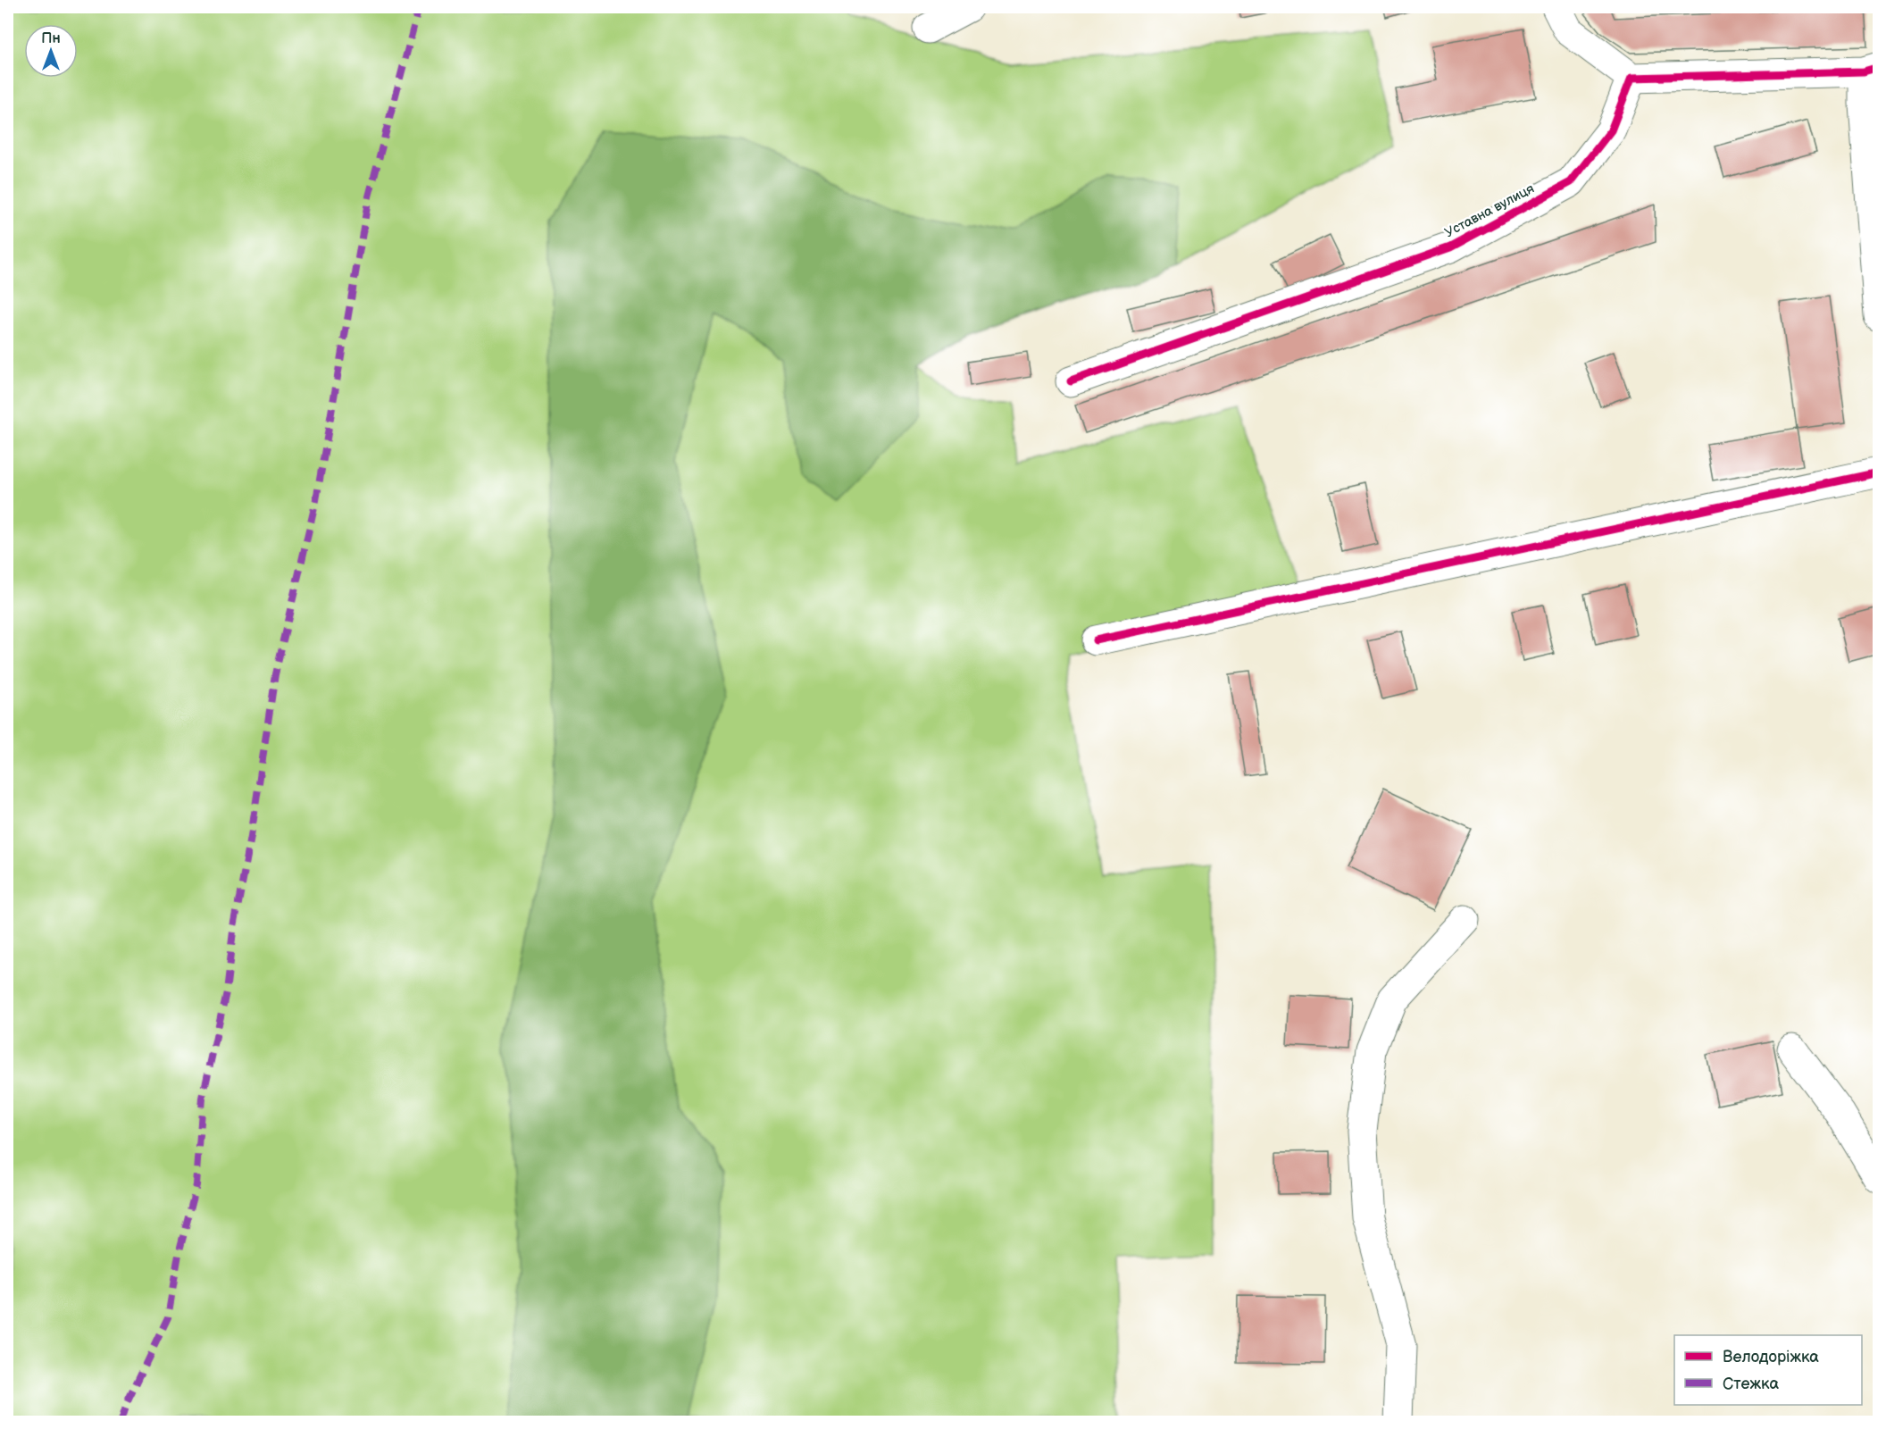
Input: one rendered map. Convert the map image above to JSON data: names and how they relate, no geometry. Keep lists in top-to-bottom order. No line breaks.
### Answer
{"streets":{"street":["Уставна вулиця"]},"legend":["Велодоріжка","Стежка"],"north":"top"}
